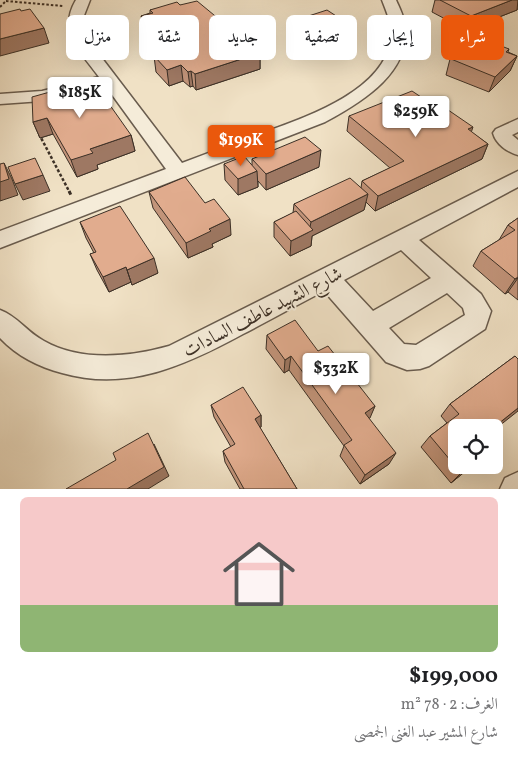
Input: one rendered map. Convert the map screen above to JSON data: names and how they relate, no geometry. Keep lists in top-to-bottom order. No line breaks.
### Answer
{"streets":{"street":["شارع الشهيد عاطف السادات"]},"page":{"chip":["شراء","إيجار","تصفية","جديد","شقة","منزل"],"price":["$185K","$259K","$199K","$332K"],"list":[{"name":"$199,000","note":"الغرف: 2 · 78 m² · شارع المشير عبد الغنى الجمصى"}]}}
